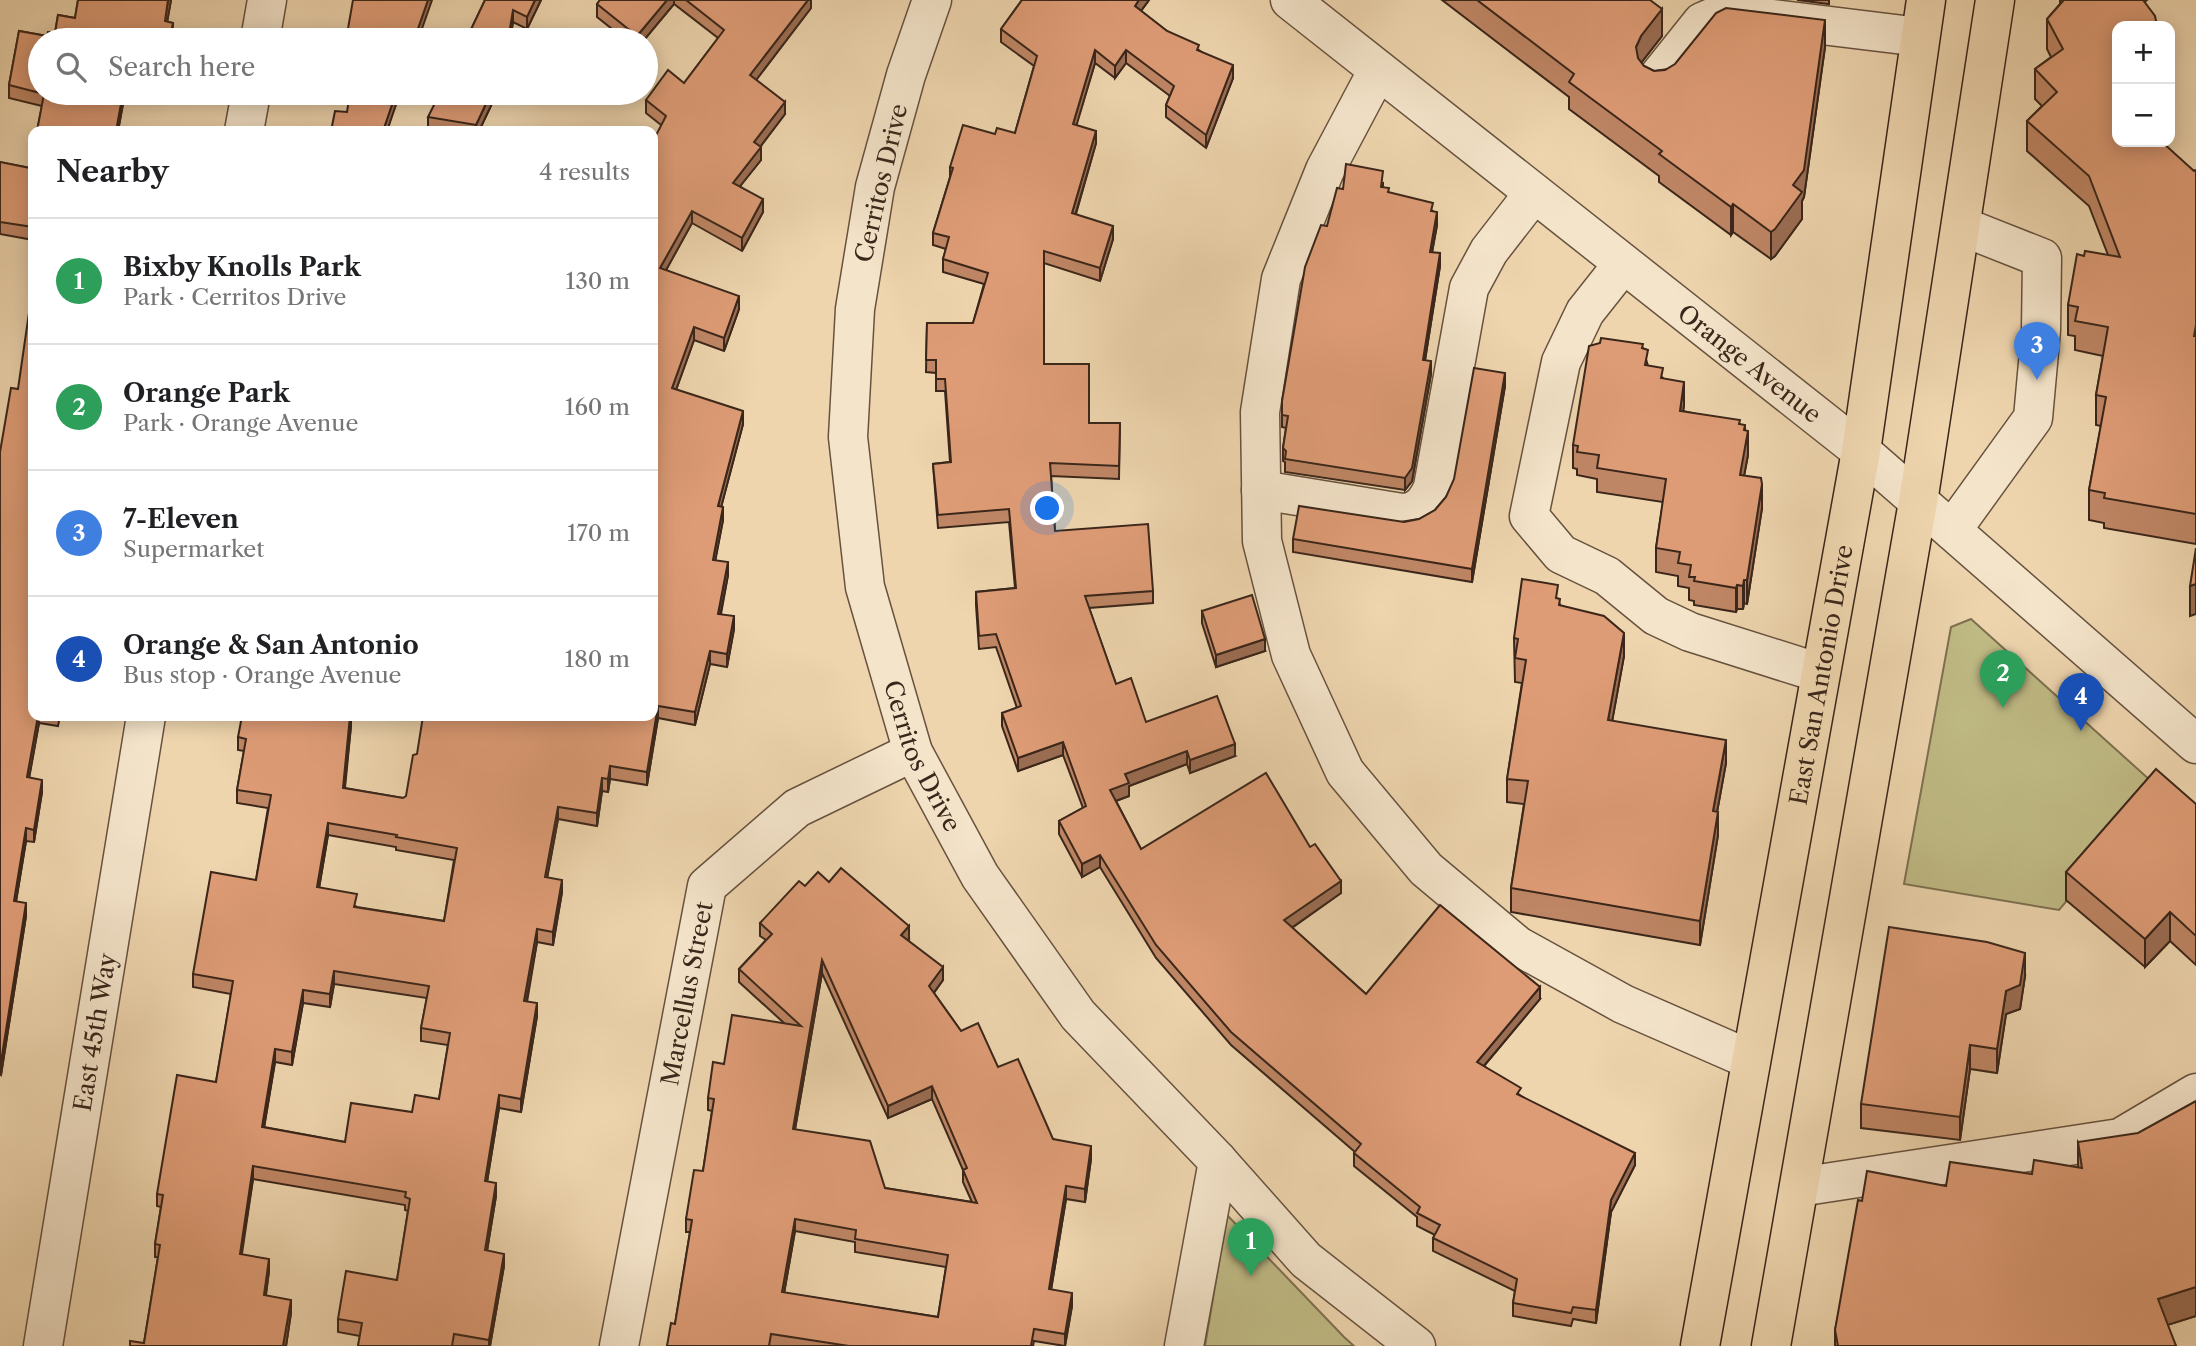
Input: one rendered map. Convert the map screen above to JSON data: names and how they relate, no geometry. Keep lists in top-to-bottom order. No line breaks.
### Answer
{"streets":{"main road":["East San Antonio Drive"],"street":["Cerritos Drive","Orange Avenue","Marcellus Street","East 45th Way"]},"crossings":[["Cerritos Drive","Marcellus Street"],["Orange Avenue","East San Antonio Drive"]],"page":{"map_buttons":["+","−"],"search":"Search here","heading":["Nearby","4 results"],"list":[{"mark":"1","name":"Bixby Knolls Park","note":"Park · Cerritos Drive","value":"130 m"},{"mark":"2","name":"Orange Park","note":"Park · Orange Avenue","value":"160 m"},{"mark":"3","name":"7-Eleven","note":"Supermarket","value":"170 m"},{"mark":"4","name":"Orange & San Antonio","note":"Bus stop · Orange Avenue","value":"180 m"}],"pins":["3","2","4","1"]}}
